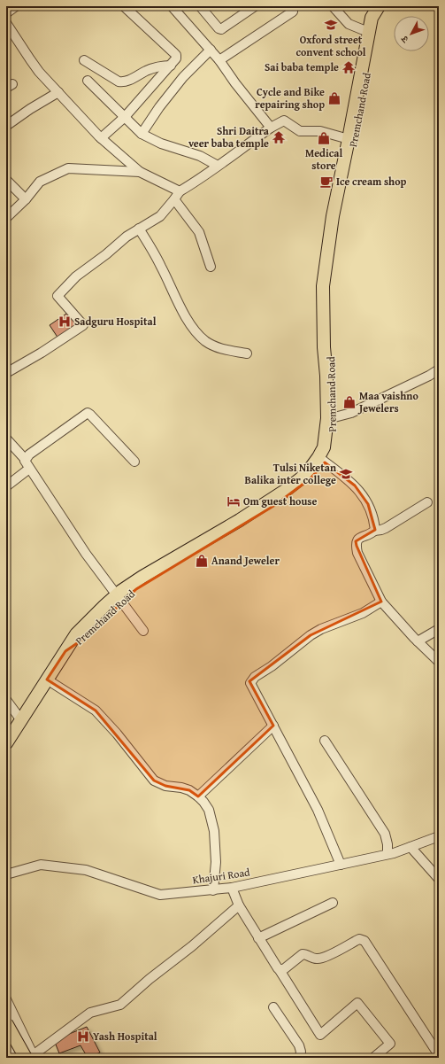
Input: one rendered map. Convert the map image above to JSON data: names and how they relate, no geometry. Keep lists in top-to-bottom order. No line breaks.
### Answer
{"streets":{"highway":["Premchand Road"],"street":["Khajuri Road"]},"places":{"school or university":["Oxford street convent school","Tulsi Niketan Balika inter college"],"temple":["Sai baba temple","Shri Daitra veer baba temple"],"shop":["Cycle and Bike repairing shop","Medical store","Maa vaishno Jewelers","Anand Jeweler"],"cafe":["Ice cream shop"],"hospital":["Sadguru Hospital","Yash Hospital"],"hotel":["Om guest house"]},"north":"bottom left"}
